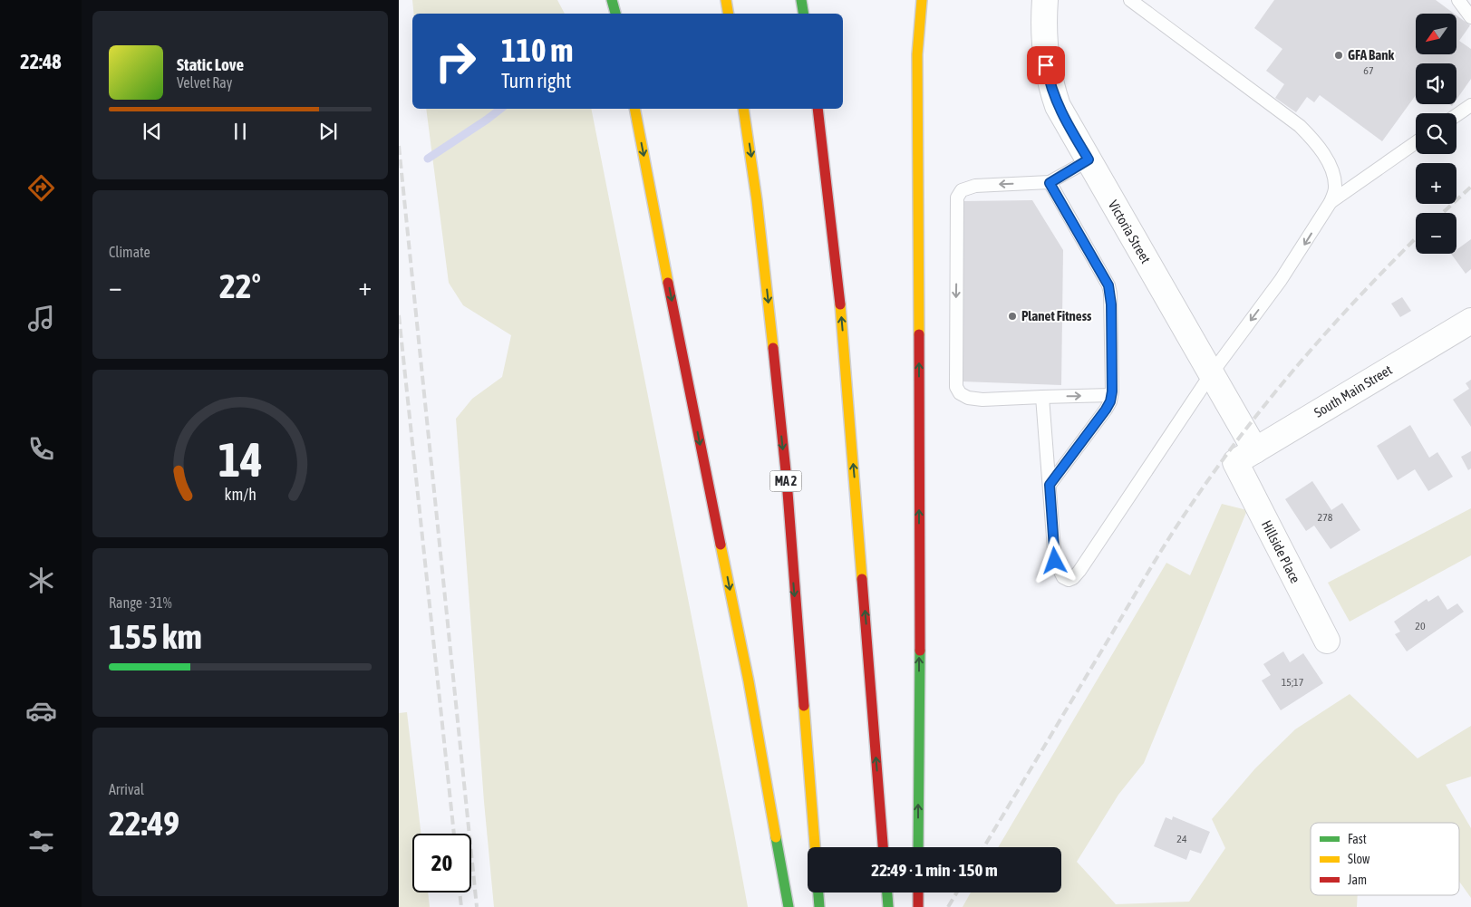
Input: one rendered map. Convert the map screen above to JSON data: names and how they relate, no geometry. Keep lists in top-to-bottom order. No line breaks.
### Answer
{"streets":{"highway":["MA 2"],"street":["Victoria Street","South Main Street","Hillside Place"]},"crossings":[["Victoria Street","South Main Street"],["Victoria Street","Hillside Place"],["South Main Street","Hillside Place"]],"places":["GFA Bank","Planet Fitness"],"house_numbers":["67","278","20","15;17","24"],"legend":["Fast","Slow","Jam"],"north":"bottom left","page":{"tabs":"22:48","map_buttons":["+","−"],"turn":["110 m","Turn right"],"song":["Static Love","Velvet Ray"],"tile":["Climate",["Range · 31%","155 km"],["Arrival","22:49"]],"heat":["−","22°","+"],"limit":"20","trip":"22:49 · 1 min · 150 m","gauge":["14","km/h"]}}
